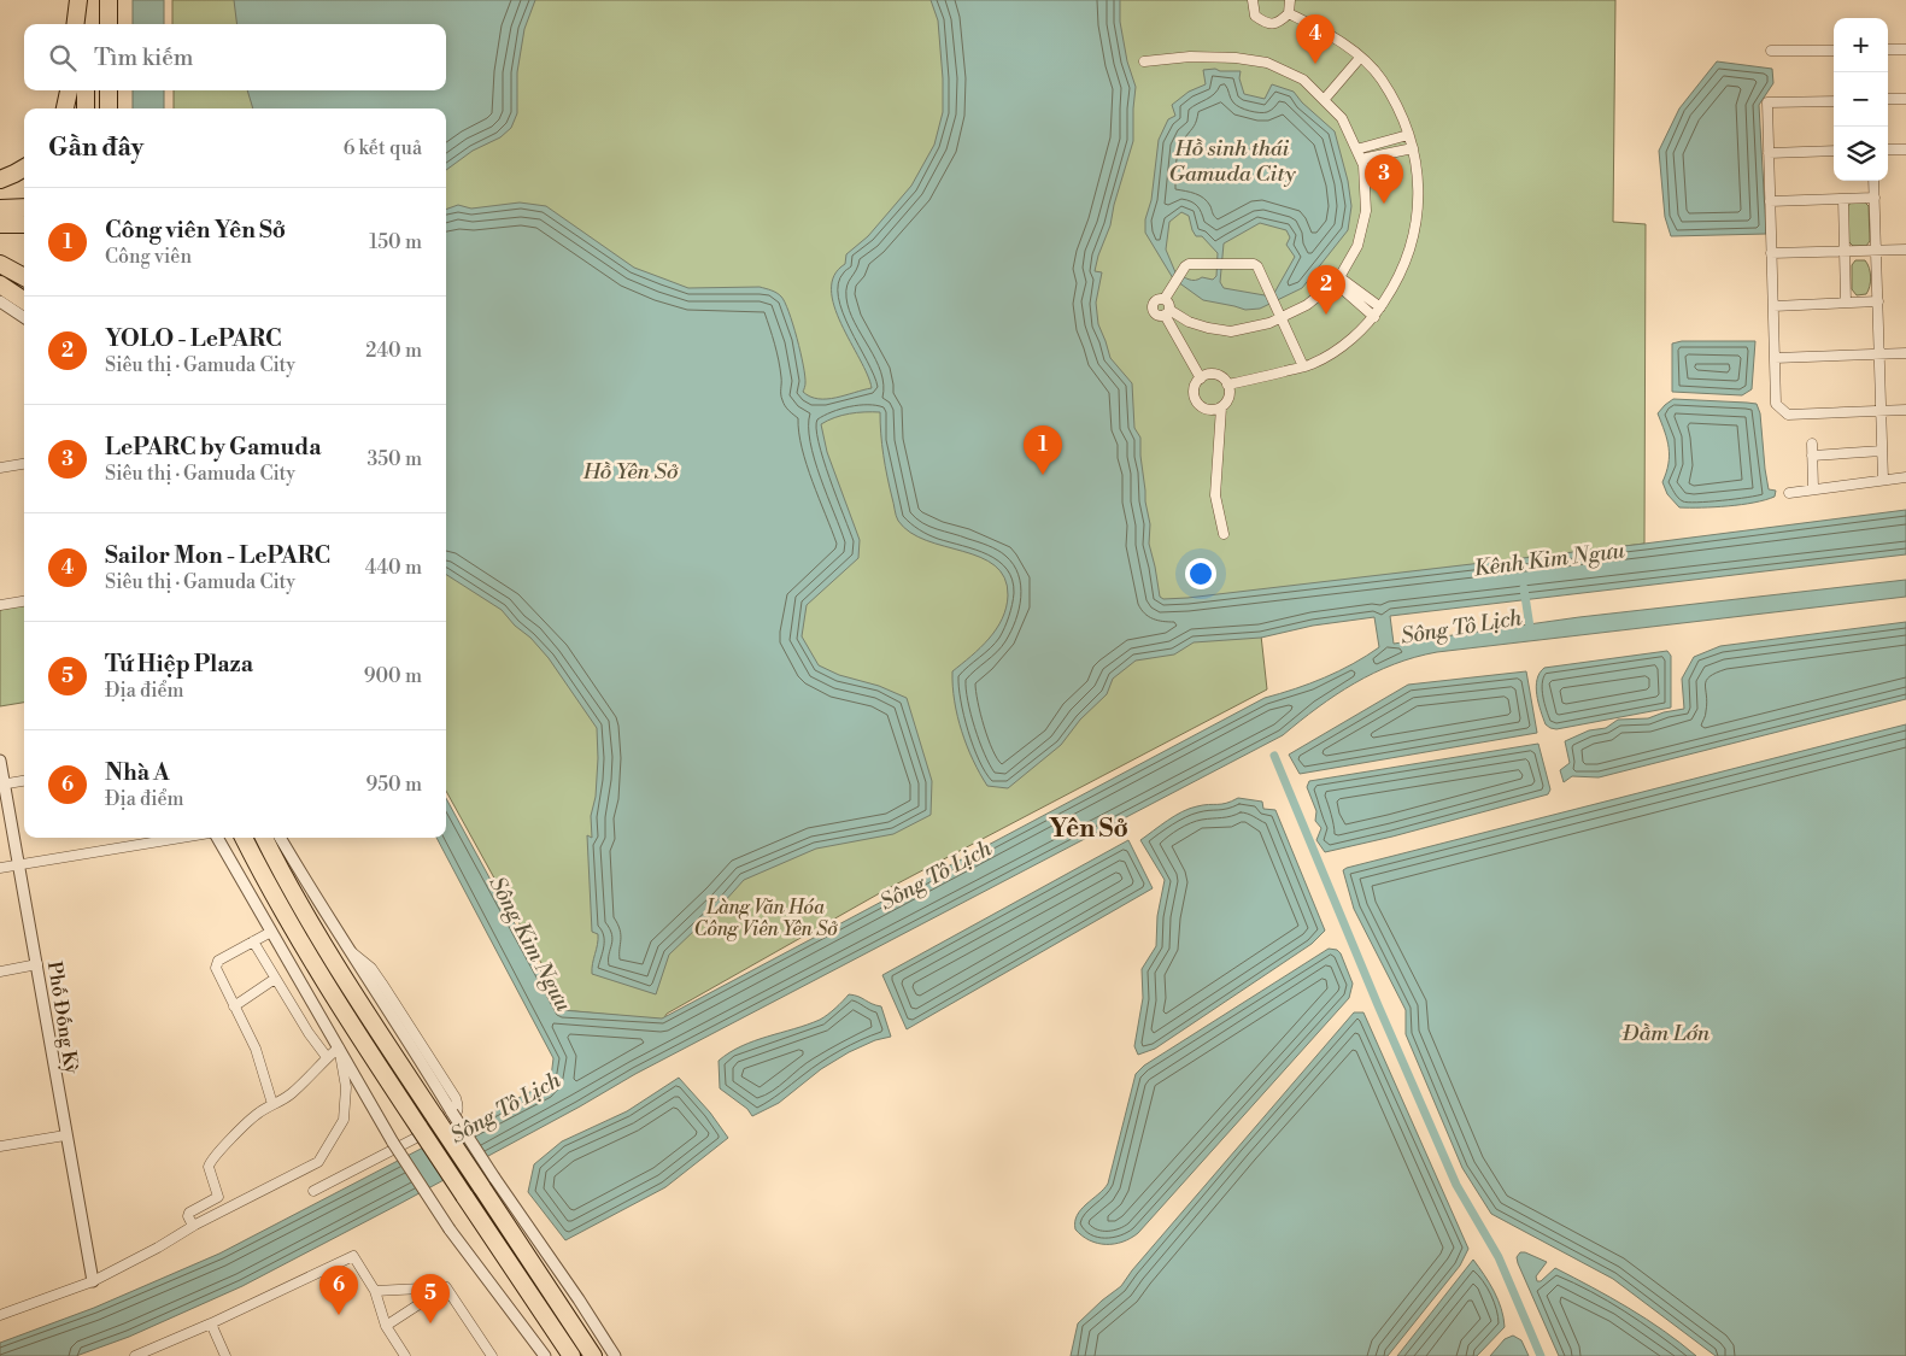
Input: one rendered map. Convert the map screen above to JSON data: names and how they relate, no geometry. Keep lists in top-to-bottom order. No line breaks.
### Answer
{"streets":{"street":["Phố Đống Kỳ"]},"districts":["Yên Sở"],"water":["Hồ sinh thái Gamuda City","Hồ Yên Sở","Kênh Kim Ngưu","Sông Tô Lịch","Sông Kim Ngưu","Đầm Lớn"],"parks":["Làng Văn Hóa Công Viên Yên Sở"],"page":{"pins":["4","3","2","1","6","5"],"map_buttons":["+","−"],"search":"Tìm kiếm","heading":["Gần đây","6 kết quả"],"list":[{"mark":"1","name":"Công viên Yên Sở","note":"Công viên","value":"150 m"},{"mark":"2","name":"YOLO - LePARC","note":"Siêu thị · Gamuda City","value":"240 m"},{"mark":"3","name":"LePARC by Gamuda","note":"Siêu thị · Gamuda City","value":"350 m"},{"mark":"4","name":"Sailor Mon - LePARC","note":"Siêu thị · Gamuda City","value":"440 m"},{"mark":"5","name":"Tứ Hiệp Plaza","note":"Địa điểm","value":"900 m"},{"mark":"6","name":"Nhà A","note":"Địa điểm","value":"950 m"}]}}
